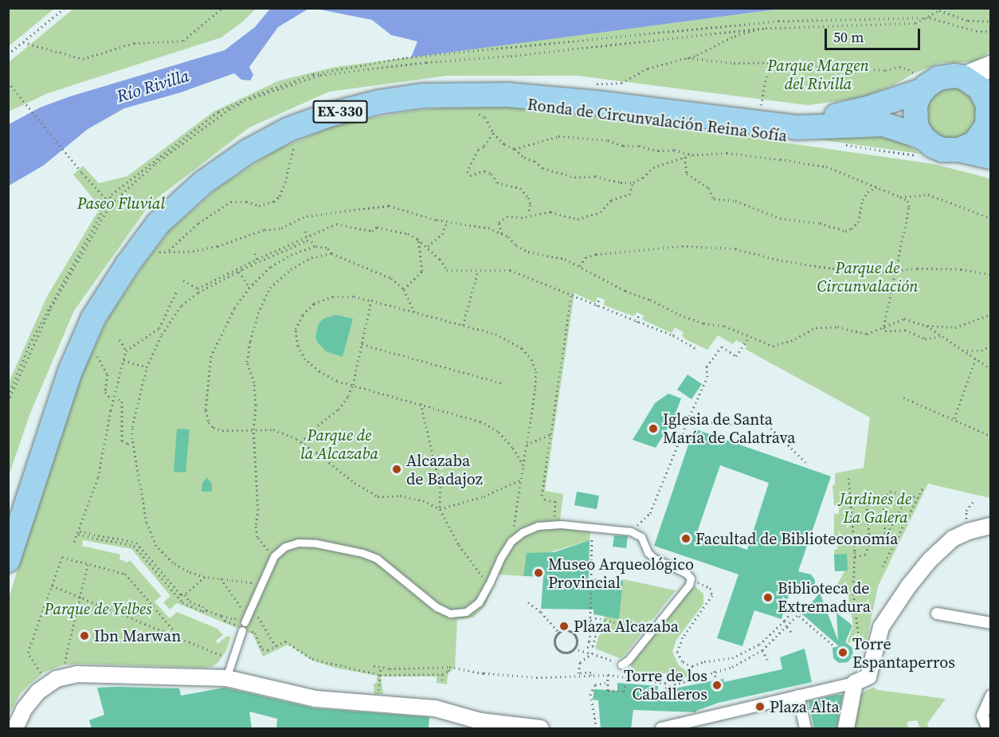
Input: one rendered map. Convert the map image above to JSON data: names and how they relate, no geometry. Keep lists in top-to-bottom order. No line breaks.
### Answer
{"streets":{"main road":["EX-330","Ronda de Circunvalación Reina Sofía"]},"water":["Río Rivilla"],"parks":["Parque Margen del Rivilla","Paseo Fluvial","Parque de Circunvalación","Parque de la Alcazaba","Jardines de La Galera","Parque de Yelbes"],"places":["Iglesia de Santa María de Calatrava","Alcazaba de Badajoz","Facultad de Biblioteconomía","Museo Arqueológico Provincial","Biblioteca de Extremadura","Plaza Alcazaba","Ibn Marwan","Torre Espantaperros","Torre de los Caballeros","Plaza Alta"],"scale_bar":"50 m"}
